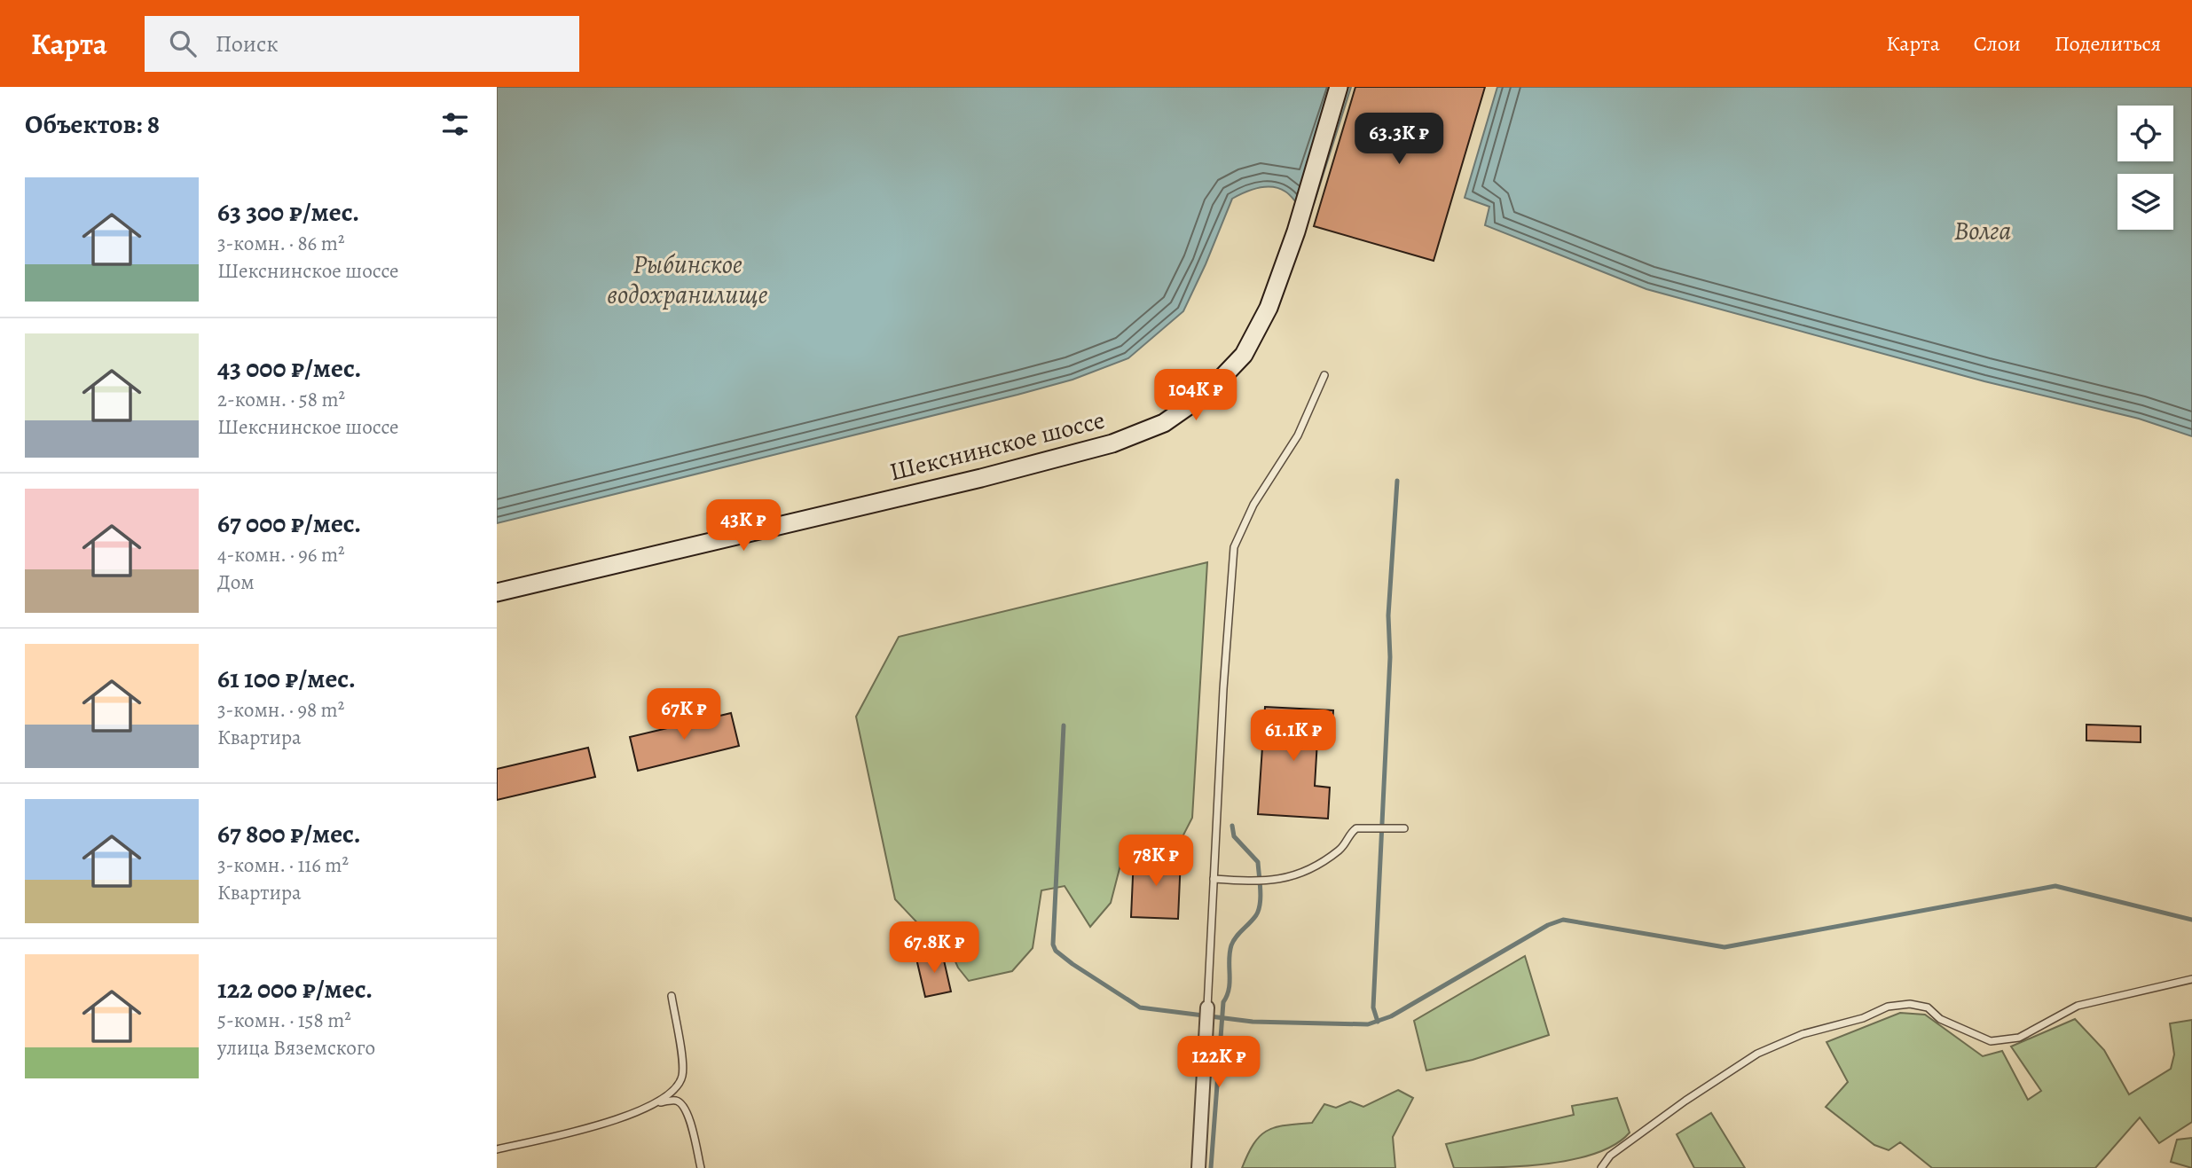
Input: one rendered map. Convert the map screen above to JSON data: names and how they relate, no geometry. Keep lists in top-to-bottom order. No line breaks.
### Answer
{"streets":{"main road":["Шекснинское шоссе"]},"water":["Волга","Рыбинское водохранилище"],"page":{"header":"Карта","search":"Поиск","nav":["Карта","Слои","Поделиться"],"heading":"Объектов: 8","price":["63.3K ₽","104K ₽","43K ₽","67K ₽","61.1K ₽","78K ₽","67.8K ₽","122K ₽"],"list":[{"name":"63 300 ₽/мес.","note":"3-комн. · 86 m² · Шекснинское шоссе"},{"name":"43 000 ₽/мес.","note":"2-комн. · 58 m² · Шекснинское шоссе"},{"name":"67 000 ₽/мес.","note":"4-комн. · 96 m² · Дом"},{"name":"61 100 ₽/мес.","note":"3-комн. · 98 m² · Квартира"},{"name":"67 800 ₽/мес.","note":"3-комн. · 116 m² · Квартира"},{"name":"122 000 ₽/мес.","note":"5-комн. · 158 m² · улица Вяземского"}]}}
